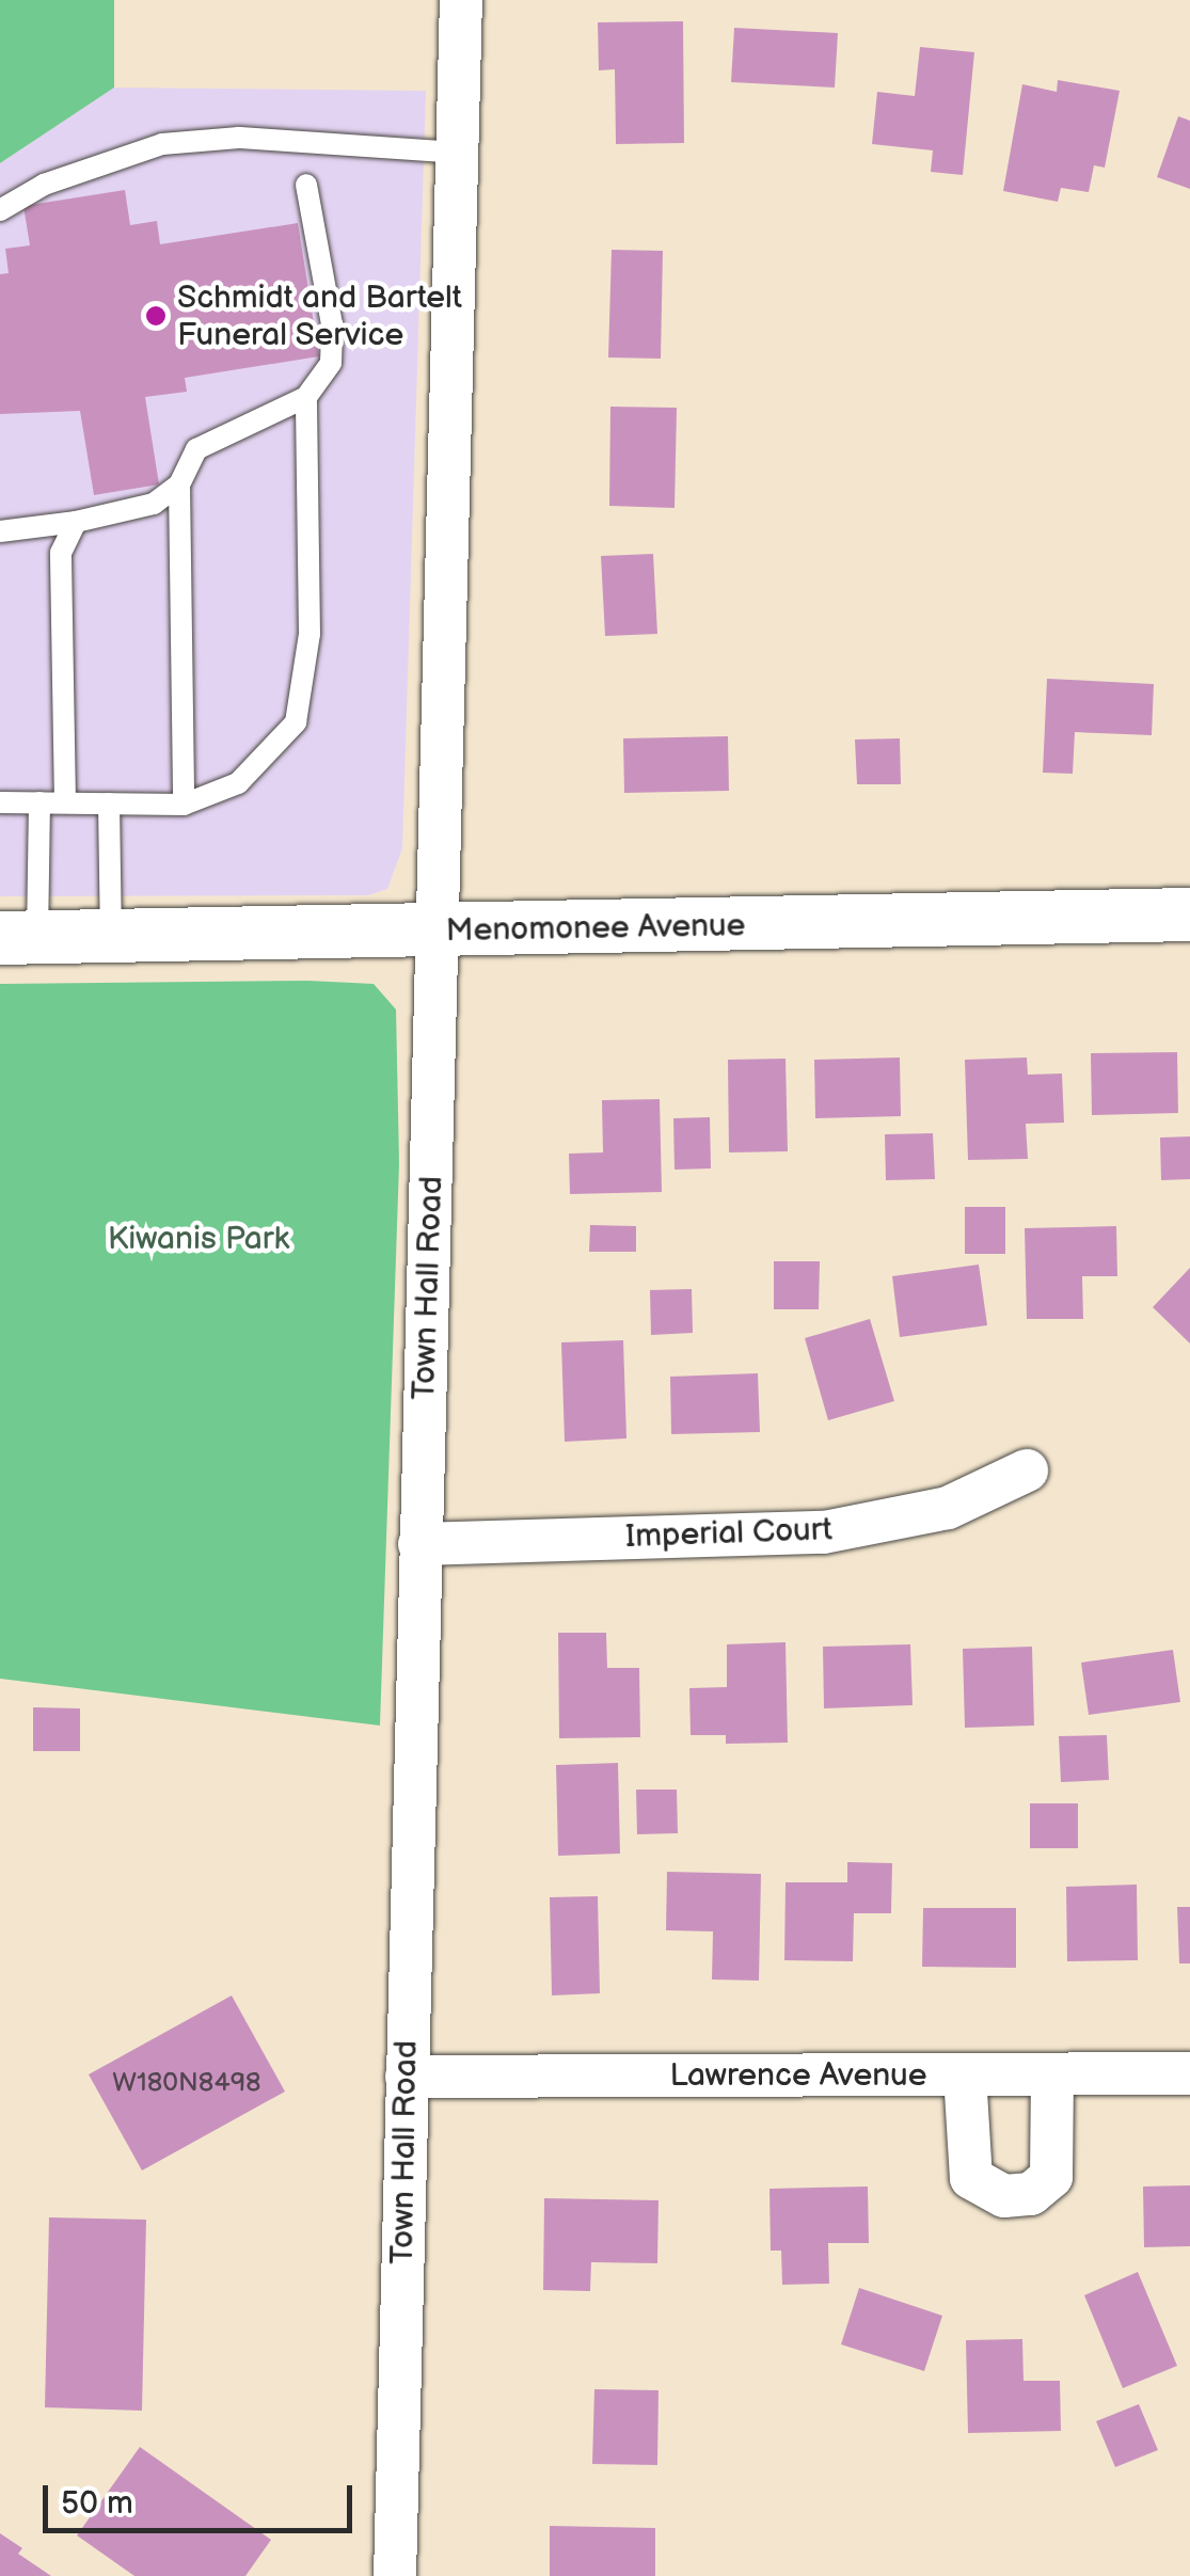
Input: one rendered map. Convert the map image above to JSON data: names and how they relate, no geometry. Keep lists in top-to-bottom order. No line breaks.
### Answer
{"streets":{"street":["Menomonee Avenue","Town Hall Road","Imperial Court","Lawrence Avenue"]},"crossings":[["Menomonee Avenue","Town Hall Road"],["Town Hall Road","Imperial Court"],["Town Hall Road","Lawrence Avenue"]],"parks":["Kiwanis Park"],"places":["Schmidt and Bartelt Funeral Service"],"house_numbers":["W180N8498"],"scale_bar":"50 m"}
